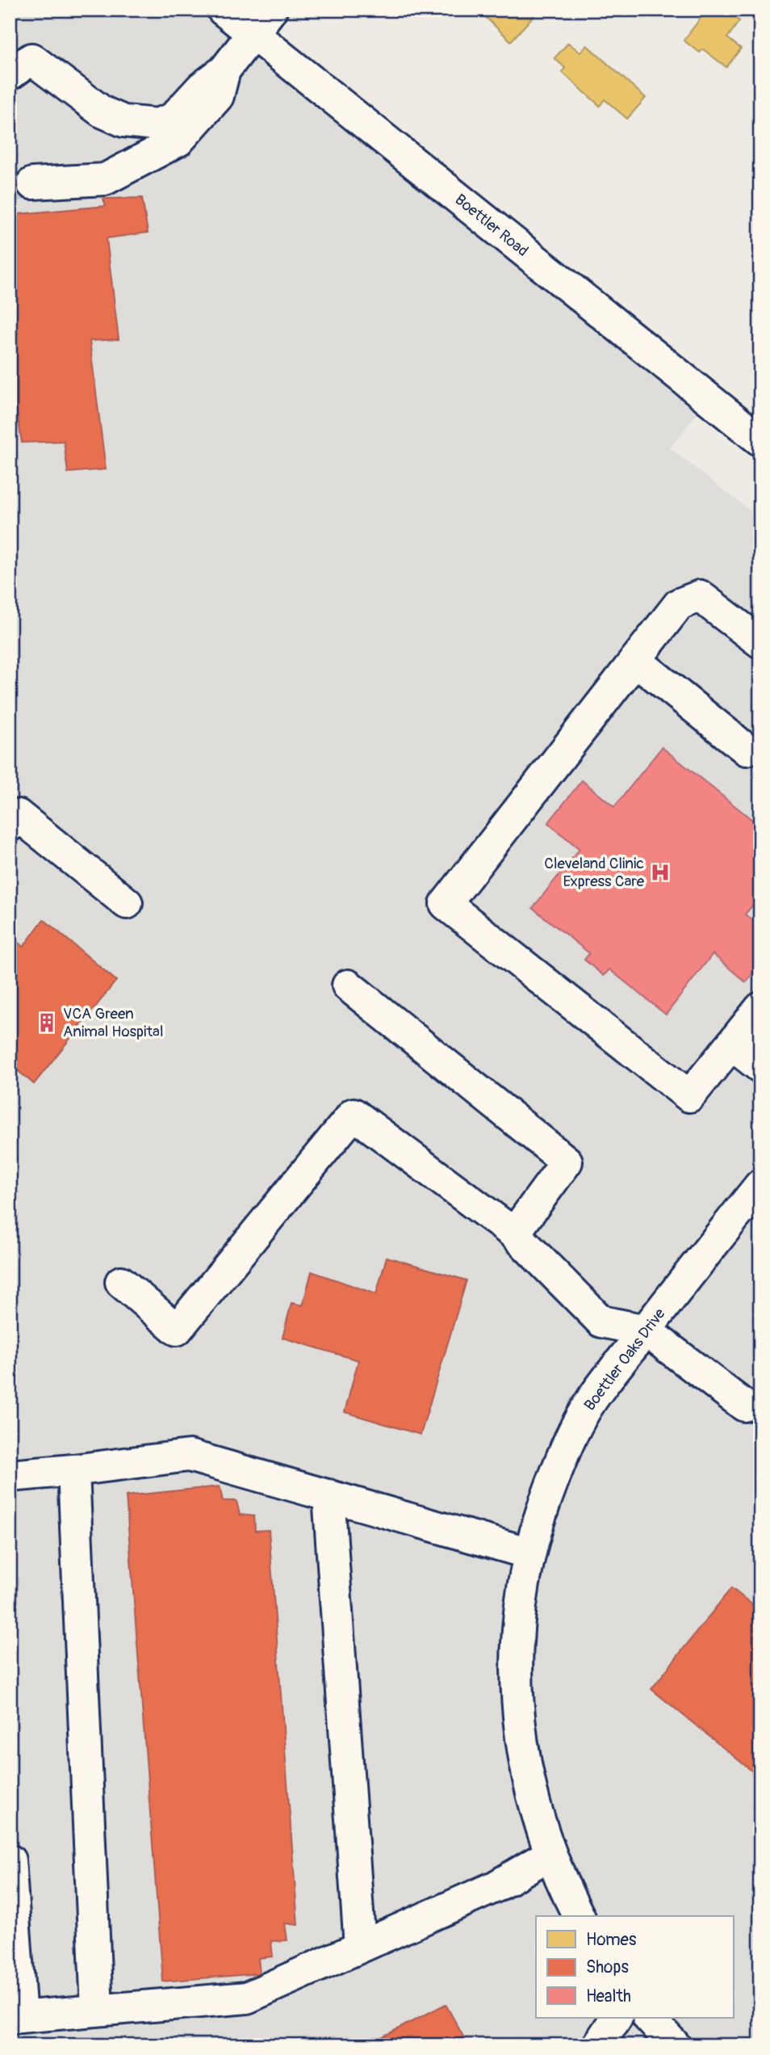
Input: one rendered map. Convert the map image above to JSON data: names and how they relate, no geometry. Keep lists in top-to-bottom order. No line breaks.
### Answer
{"streets":{"street":["Boettler Road","Boettler Oaks Drive"]},"places":{"hospital":["Cleveland Clinic Express Care"],"building":["VCA Green Animal Hospital"]},"legend":["Homes","Shops","Health"]}
